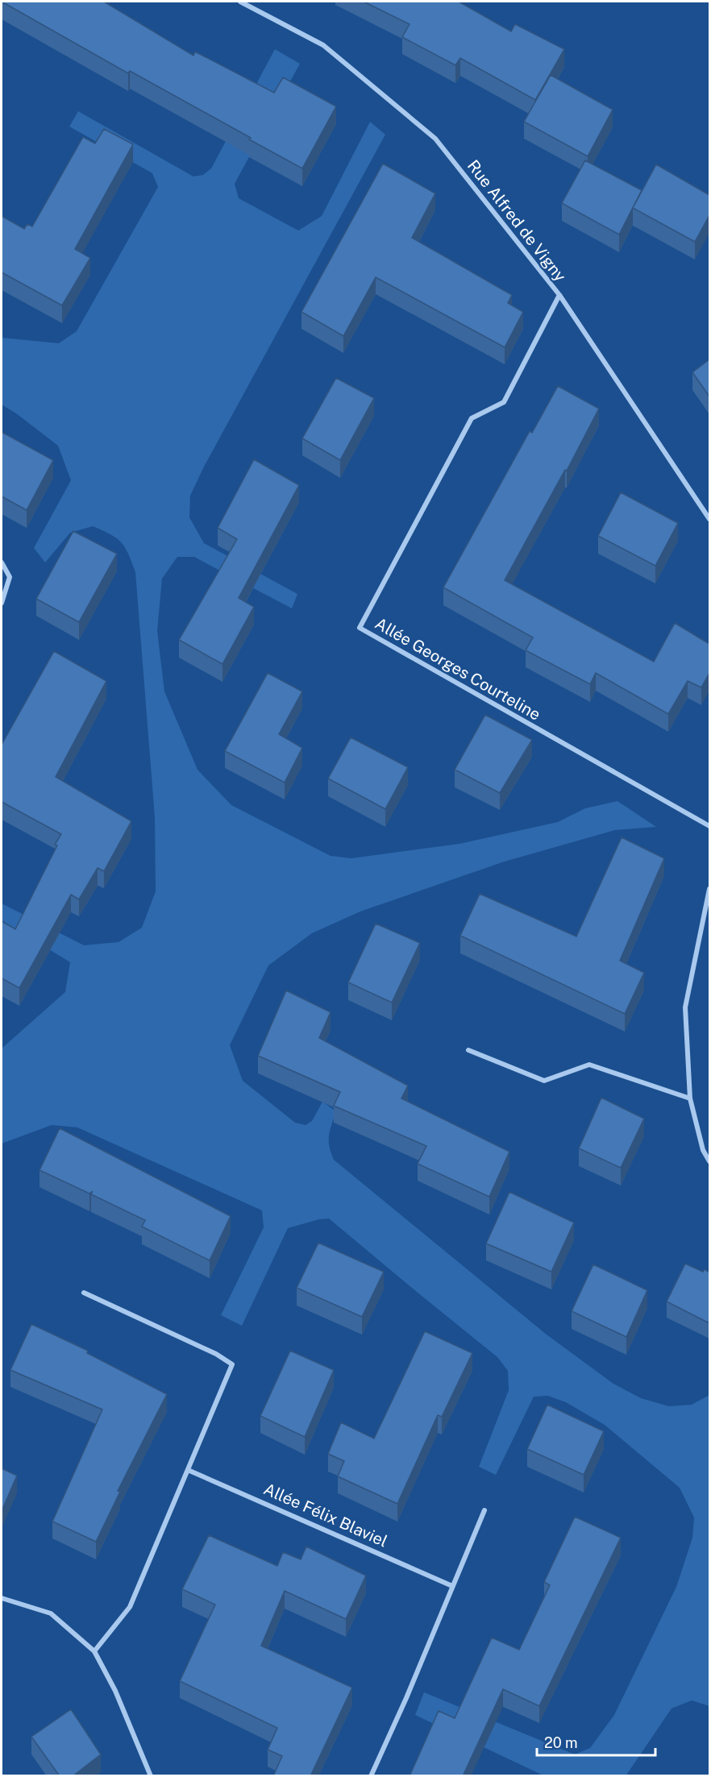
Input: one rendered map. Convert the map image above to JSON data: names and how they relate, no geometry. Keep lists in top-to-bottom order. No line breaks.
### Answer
{"streets":{"street":["Rue Alfred de Vigny","Allée Georges Courteline","Allée Félix Blaviel"]},"crossings":[["Rue Alfred de Vigny","Allée Georges Courteline"]],"scale_bar":"20 m"}
